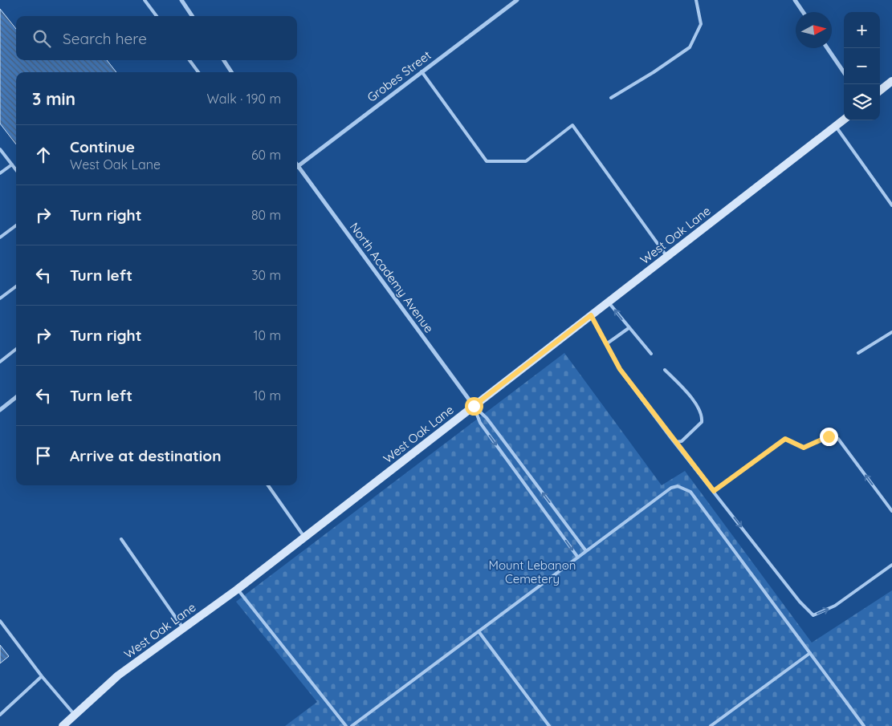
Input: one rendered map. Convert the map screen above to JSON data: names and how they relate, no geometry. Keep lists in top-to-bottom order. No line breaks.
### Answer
{"streets":{"main road":["West Oak Lane"],"street":["Grobes Street","North Academy Avenue"]},"crossings":[["Grobes Street","North Academy Avenue"],["West Oak Lane","North Academy Avenue"]],"parks":["Mount Lebanon Cemetery"],"north":"right","page":{"map_buttons":["+","−"],"search":"Search here","heading":["3 min","Walk · 190 m"],"list":[["Continue","West Oak Lane","60 m"],["Turn right","80 m"],["Turn left","30 m"],["Turn right","10 m"],["Turn left","10 m"],"Arrive at destination"]}}
